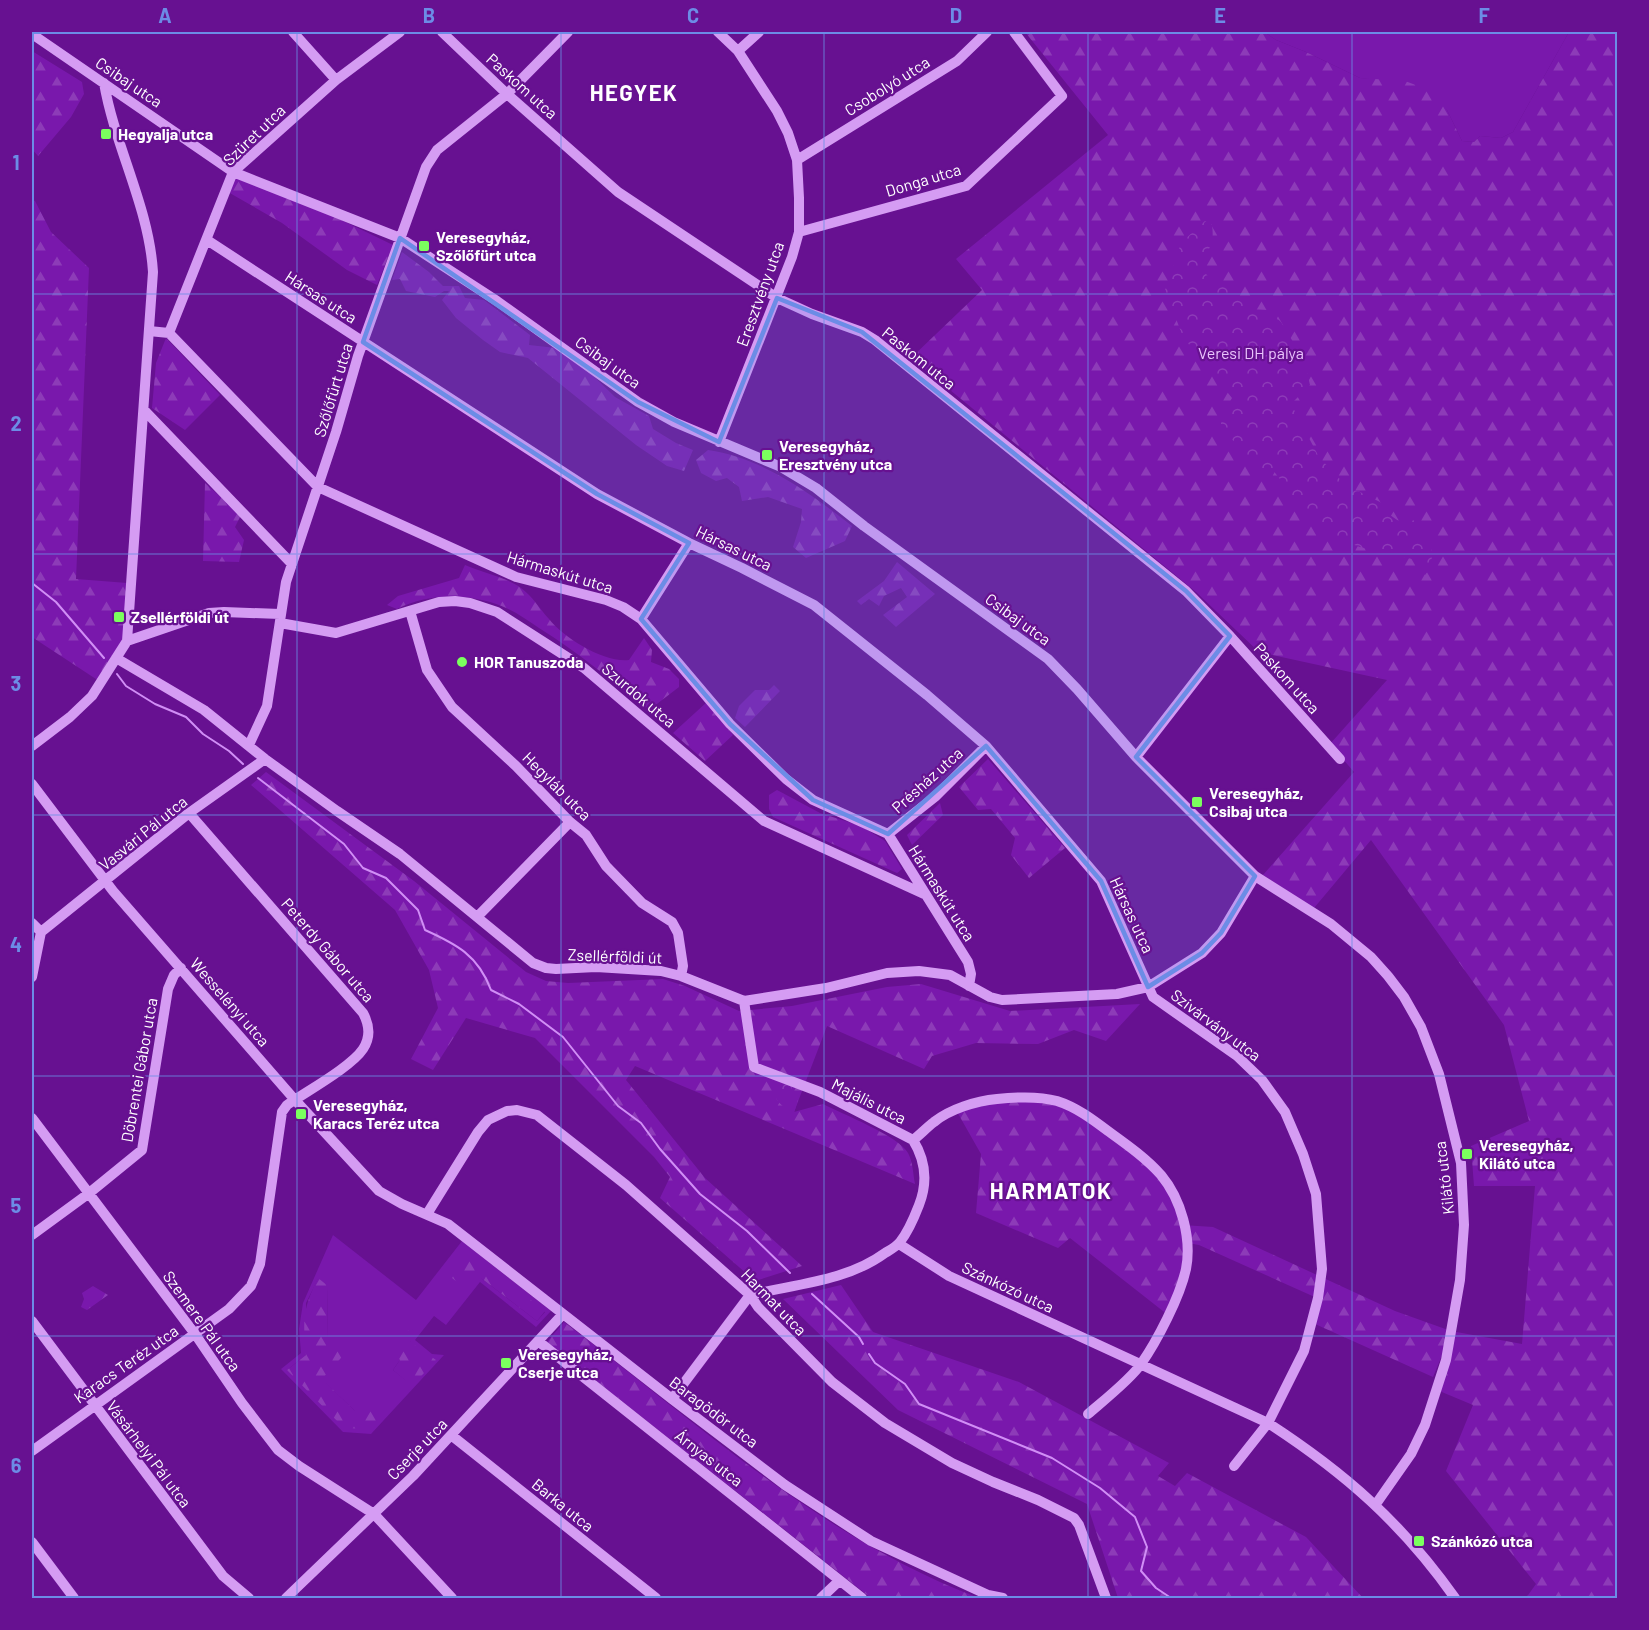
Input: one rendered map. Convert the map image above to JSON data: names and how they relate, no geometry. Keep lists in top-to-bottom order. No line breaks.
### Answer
{"streets":{"street":["Csibaj utca","Paskom utca","Csobolyó utca","Szüret utca","Donga utca","Eresztvény utca","Hársas utca","Szőlőfürt utca","Hármaskút utca","Szurdok utca","Présház utca","Hegyláb utca","Vasvári Pál utca","Peterdy Gábor utca","Zsellérföldi út","Wesselényi utca","Szivárvány utca","Döbrentei Gábor utca","Majális utca","Kilátó utca","Szánkózó utca","Harmat utca","Szemere Pál utca","Karacs Teréz utca","Baragödör utca","Cserje utca","Vásárhelyi Pál utca","Árnyas utca","Barka utca"]},"crossings":[["Csibaj utca","Szüret utca"],["Csibaj utca","Eresztvény utca"],["Csibaj utca","Szőlőfürt utca"],["Csibaj utca","Kilátó utca"],["Paskom utca","Eresztvény utca"],["Paskom utca","Szőlőfürt utca"],["Csobolyó utca","Eresztvény utca"],["Szüret utca","Hársas utca"],["Szüret utca","Hármaskút utca"],["Donga utca","Eresztvény utca"],["Hársas utca","Szőlőfürt utca"],["Hársas utca","Présház utca"],["Hársas utca","Szivárvány utca"],["Szőlőfürt utca","Hármaskút utca"],["Szőlőfürt utca","Szurdok utca"],["Szőlőfürt utca","Zsellérföldi út"],["Hármaskút utca","Szurdok utca"],["Hármaskút utca","Présház utca"],["Szurdok utca","Hegyláb utca"],["Hegyláb utca","Zsellérföldi út"],["Vasvári Pál utca","Peterdy Gábor utca"],["Vasvári Pál utca","Zsellérföldi út"],["Vasvári Pál utca","Wesselényi utca"],["Peterdy Gábor utca","Wesselényi utca"],["Peterdy Gábor utca","Karacs Teréz utca"],["Zsellérföldi út","Majális utca"],["Wesselényi utca","Döbrentei Gábor utca"],["Wesselényi utca","Harmat utca"],["Wesselényi utca","Karacs Teréz utca"],["Wesselényi utca","Baragödör utca"],["Szivárvány utca","Szánkózó utca"],["Döbrentei Gábor utca","Szemere Pál utca"],["Majális utca","Szánkózó utca"],["Majális utca","Harmat utca"],["Kilátó utca","Szánkózó utca"],["Harmat utca","Baragödör utca"],["Szemere Pál utca","Karacs Teréz utca"],["Szemere Pál utca","Cserje utca"],["Karacs Teréz utca","Vásárhelyi Pál utca"],["Baragödör utca","Cserje utca"],["Cserje utca","Árnyas utca"],["Cserje utca","Barka utca"]],"districts":["HEGYEK","HARMATOK"],"parks":["Veresi DH pálya"],"places":{"transit":["Hegyalja utca","Veresegyház, Szőlőfürt utca","Veresegyház, Eresztvény utca","Zsellérföldi út","Veresegyház, Csibaj utca","Veresegyház, Karacs Teréz utca","Veresegyház, Kilátó utca","Veresegyház, Cserje utca","Szánkózó utca"],"other":["HOR Tanuszoda"]},"grid":{"columns":["A","B","C","D","E","F"],"rows":["1","2","3","4","5","6"]}}
